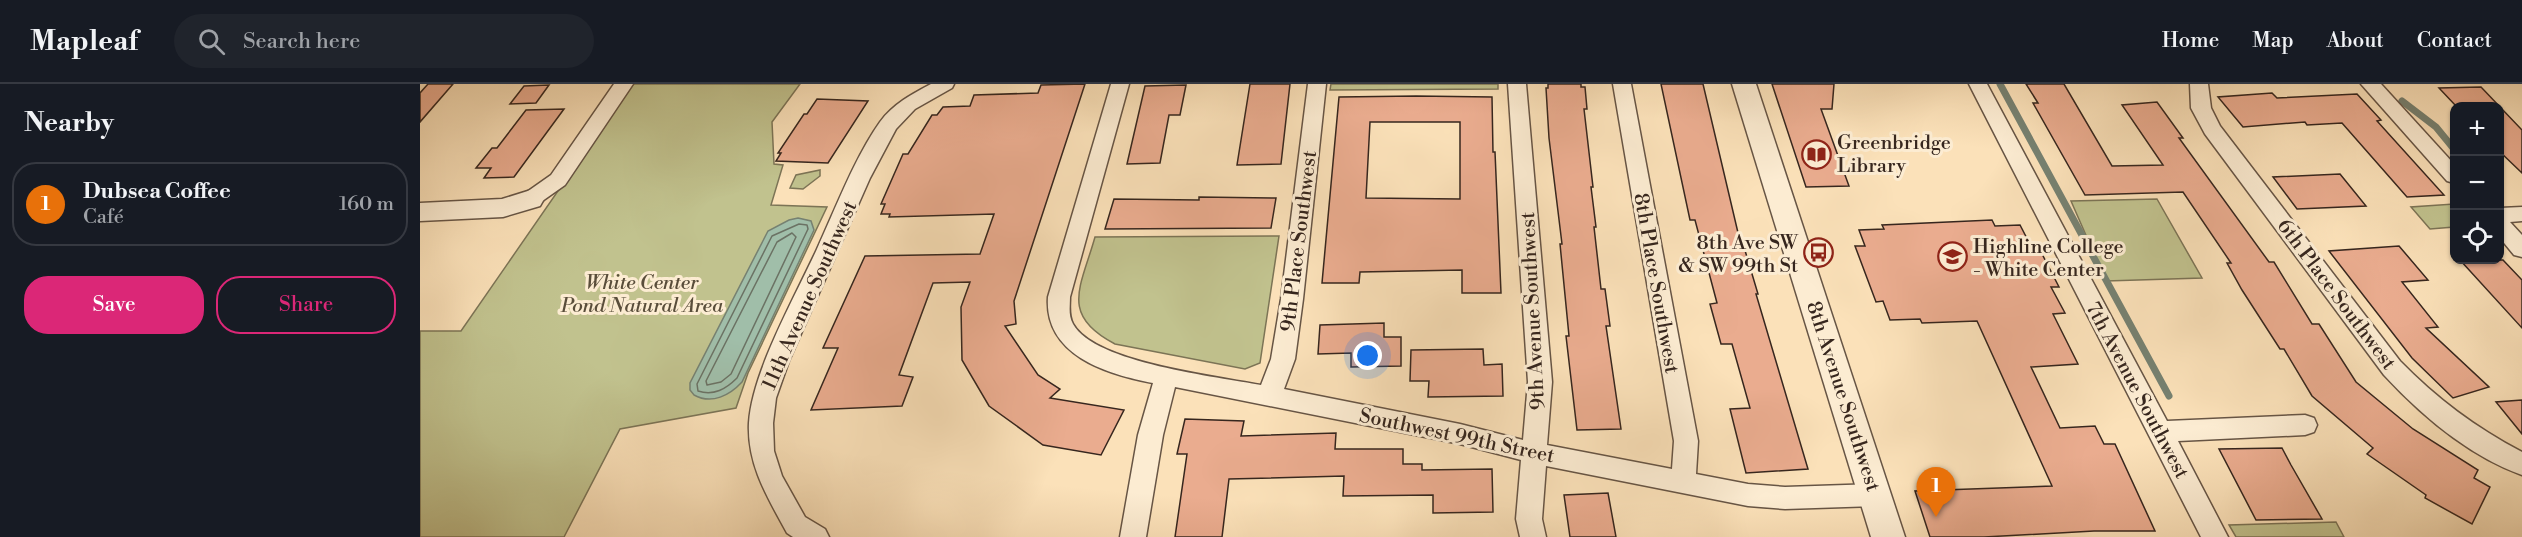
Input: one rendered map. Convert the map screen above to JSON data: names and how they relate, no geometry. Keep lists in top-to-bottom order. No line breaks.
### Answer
{"streets":{"street":["9th Place Southwest","8th Place Southwest","6th Place Southwest","11th Avenue Southwest","9th Avenue Southwest","7th Avenue Southwest","8th Avenue Southwest","Southwest 99th Street"]},"crossings":[["9th Place Southwest","Southwest 99th Street"],["8th Place Southwest","Southwest 99th Street"],["9th Avenue Southwest","Southwest 99th Street"],["8th Avenue Southwest","Southwest 99th Street"]],"parks":["White Center Pond Natural Area"],"places":{"library":["Greenbridge Library"],"bus stop":["8th Ave SW & SW 99th St"],"school or university":["Highline College - White Center"]},"page":{"header":"Mapleaf","search":"Search here","nav":["Home","Map","About","Contact"],"heading":"Nearby","map_buttons":["+","−"],"list":[{"mark":"1","name":"Dubsea Coffee","note":"Café","value":"160 m"}],"buttons":["Save","Share"],"pins":"1"}}
